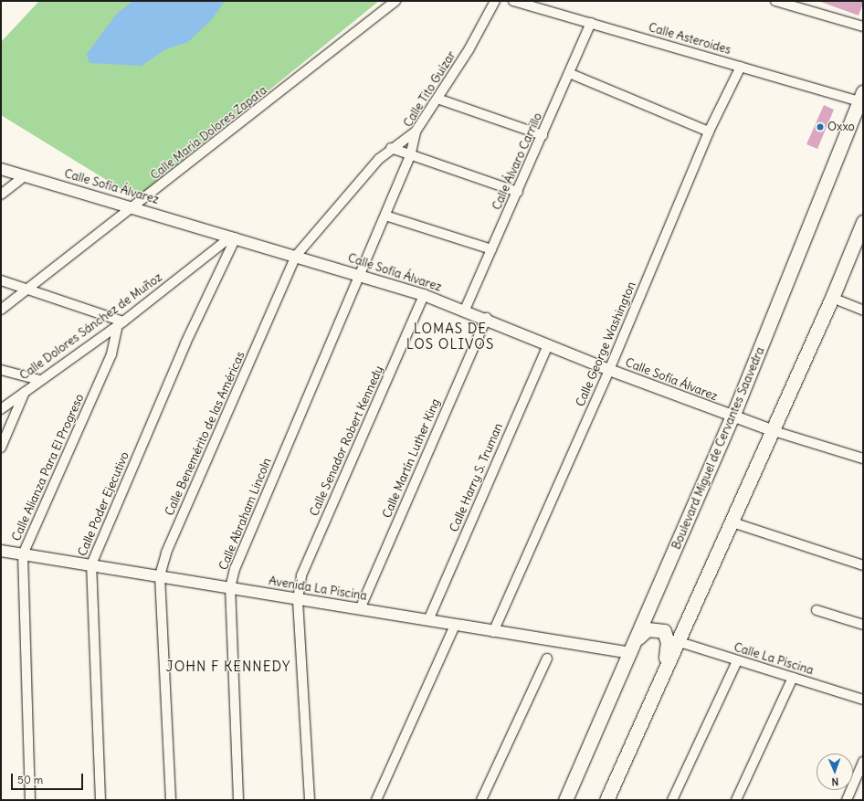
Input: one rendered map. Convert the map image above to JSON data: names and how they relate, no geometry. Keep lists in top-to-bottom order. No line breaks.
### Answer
{"streets":{"main road":["Boulevard Miguel de Cervantes Saavedra"],"street":["Calle Asteroides","Calle Tito Guízar","Calle María Dolores Zapata","Calle Álvaro Carrillo","Calle Sofía Álvarez","Calle Dolores Sánchez de Muñoz","Calle George Washington","Calle Benemérito de las Américas","Calle Senador Robert Kennedy","Calle Martín Luther King","Calle Alianza Para El Progreso","Calle Harry S. Truman","Calle Poder Ejecutivo","Calle Abraham Lincoln","Avenida La Piscina","Calle La Piscina"]},"crossings":[["Calle Asteroides","Calle Álvaro Carrillo"],["Calle Asteroides","Calle George Washington"],["Calle Asteroides","Boulevard Miguel de Cervantes Saavedra"],["Calle Tito Guízar","Calle Sofía Álvarez"],["Calle Tito Guízar","Calle Benemérito de las Américas"],["Calle Tito Guízar","Calle Abraham Lincoln"],["Calle María Dolores Zapata","Calle Sofía Álvarez"],["Calle Álvaro Carrillo","Calle Sofía Álvarez"],["Calle Sofía Álvarez","Calle Dolores Sánchez de Muñoz"],["Calle Sofía Álvarez","Calle George Washington"],["Calle Sofía Álvarez","Calle Benemérito de las Américas"],["Calle Sofía Álvarez","Calle Senador Robert Kennedy"],["Calle Sofía Álvarez","Boulevard Miguel de Cervantes Saavedra"],["Calle Sofía Álvarez","Calle Martín Luther King"],["Calle Sofía Álvarez","Calle Harry S. Truman"],["Calle Sofía Álvarez","Calle Poder Ejecutivo"],["Calle Sofía Álvarez","Calle Abraham Lincoln"],["Calle Dolores Sánchez de Muñoz","Calle Alianza Para El Progreso"],["Calle Dolores Sánchez de Muñoz","Calle Poder Ejecutivo"],["Calle George Washington","Avenida La Piscina"],["Calle Benemérito de las Américas","Avenida La Piscina"],["Calle Senador Robert Kennedy","Avenida La Piscina"],["Boulevard Miguel de Cervantes Saavedra","Avenida La Piscina"],["Calle Martín Luther King","Avenida La Piscina"],["Calle Alianza Para El Progreso","Avenida La Piscina"],["Calle Harry S. Truman","Avenida La Piscina"],["Calle Poder Ejecutivo","Avenida La Piscina"],["Calle Abraham Lincoln","Avenida La Piscina"]],"districts":["LOMAS DE LOS OLIVOS","JOHN F KENNEDY"],"places":["Oxxo"],"scale_bar":"50 m","north":"bottom"}
